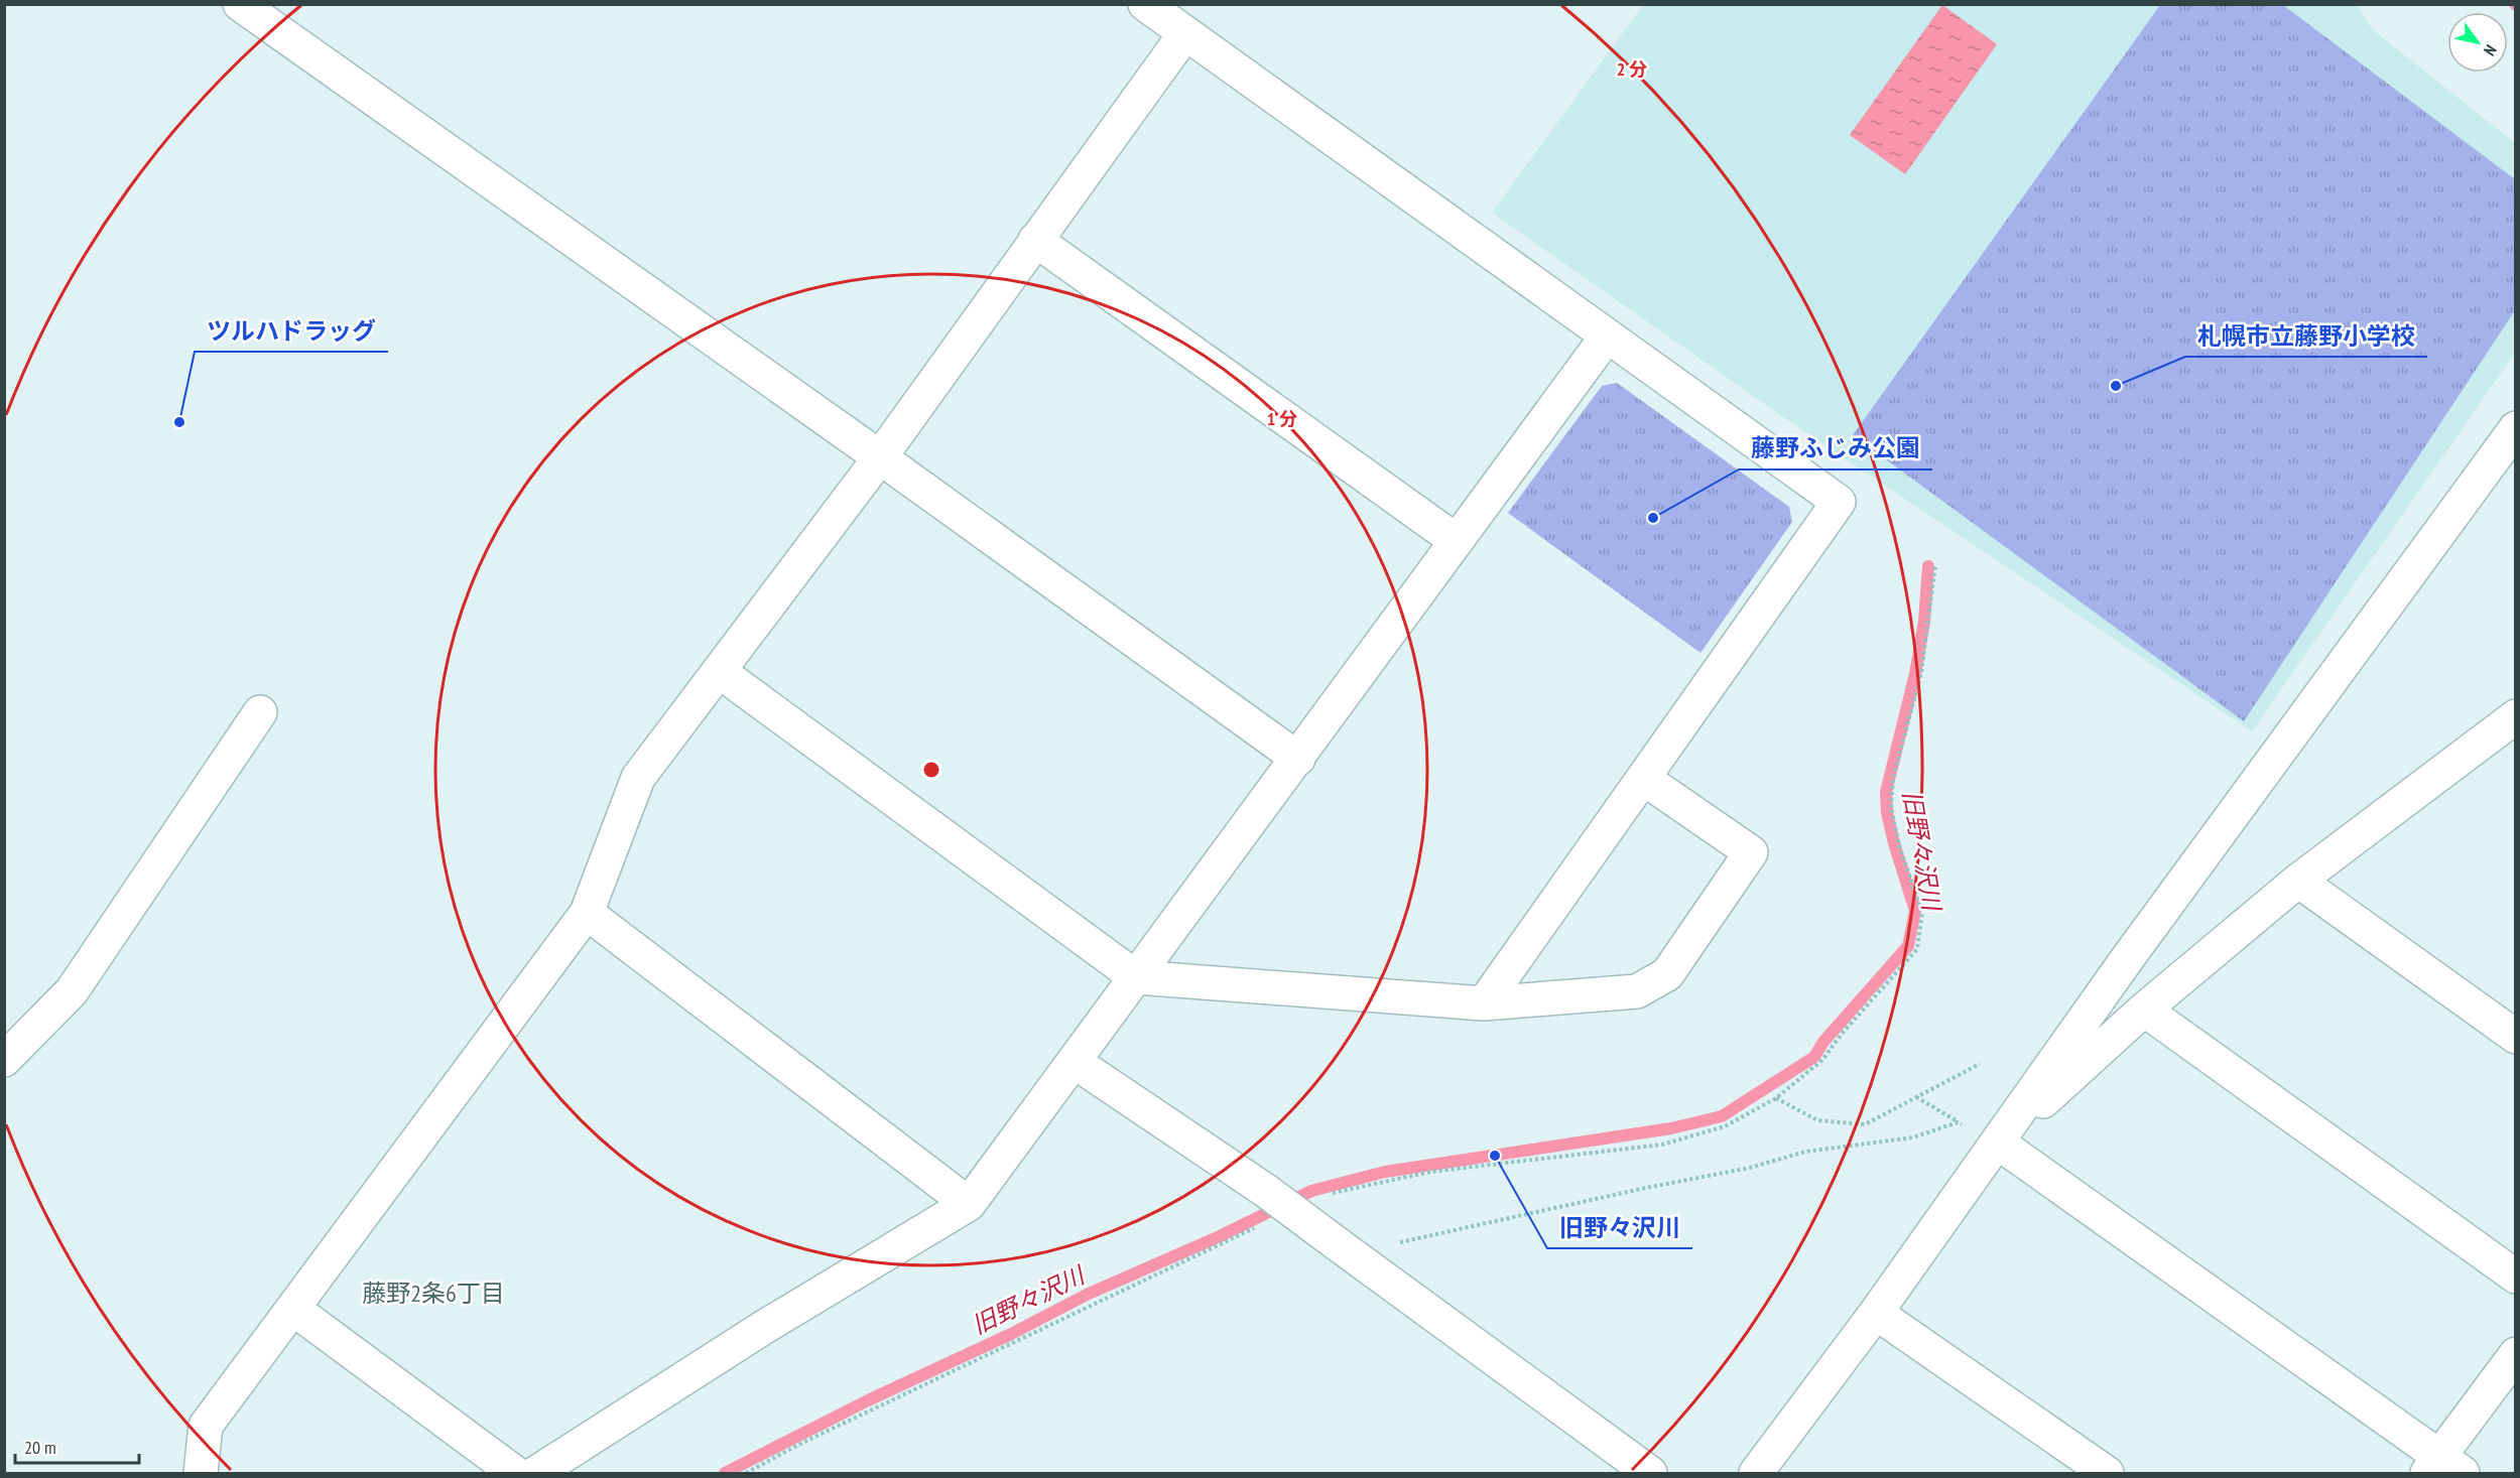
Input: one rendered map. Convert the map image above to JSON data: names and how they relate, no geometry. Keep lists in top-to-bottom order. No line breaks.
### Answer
{"districts":["藤野2条6丁目"],"water":["旧野々沢川"],"places":["札幌市立藤野小学校","ツルハドラッグ","藤野ふじみ公園","旧野々沢川"],"scale_bar":"20 m","north":"bottom right","rings":["2 分","1 分"]}
